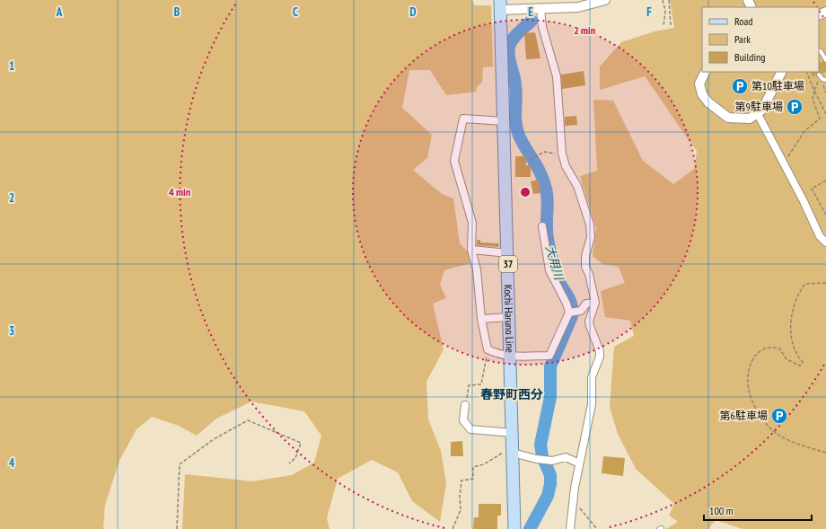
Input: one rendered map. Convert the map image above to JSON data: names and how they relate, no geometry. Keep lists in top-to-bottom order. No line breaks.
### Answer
{"streets":{"main road":["37","Kochi Haruno Line"]},"districts":["春野町西分"],"water":["大用川"],"places":{"parking":["第10駐車場","第9駐車場","第6駐車場"]},"legend":["Road","Park","Building"],"scale_bar":"100 m","grid":{"columns":["A","B","C","D","E","F"],"rows":["1","2","3","4"]},"rings":["2 min","4 min"]}
